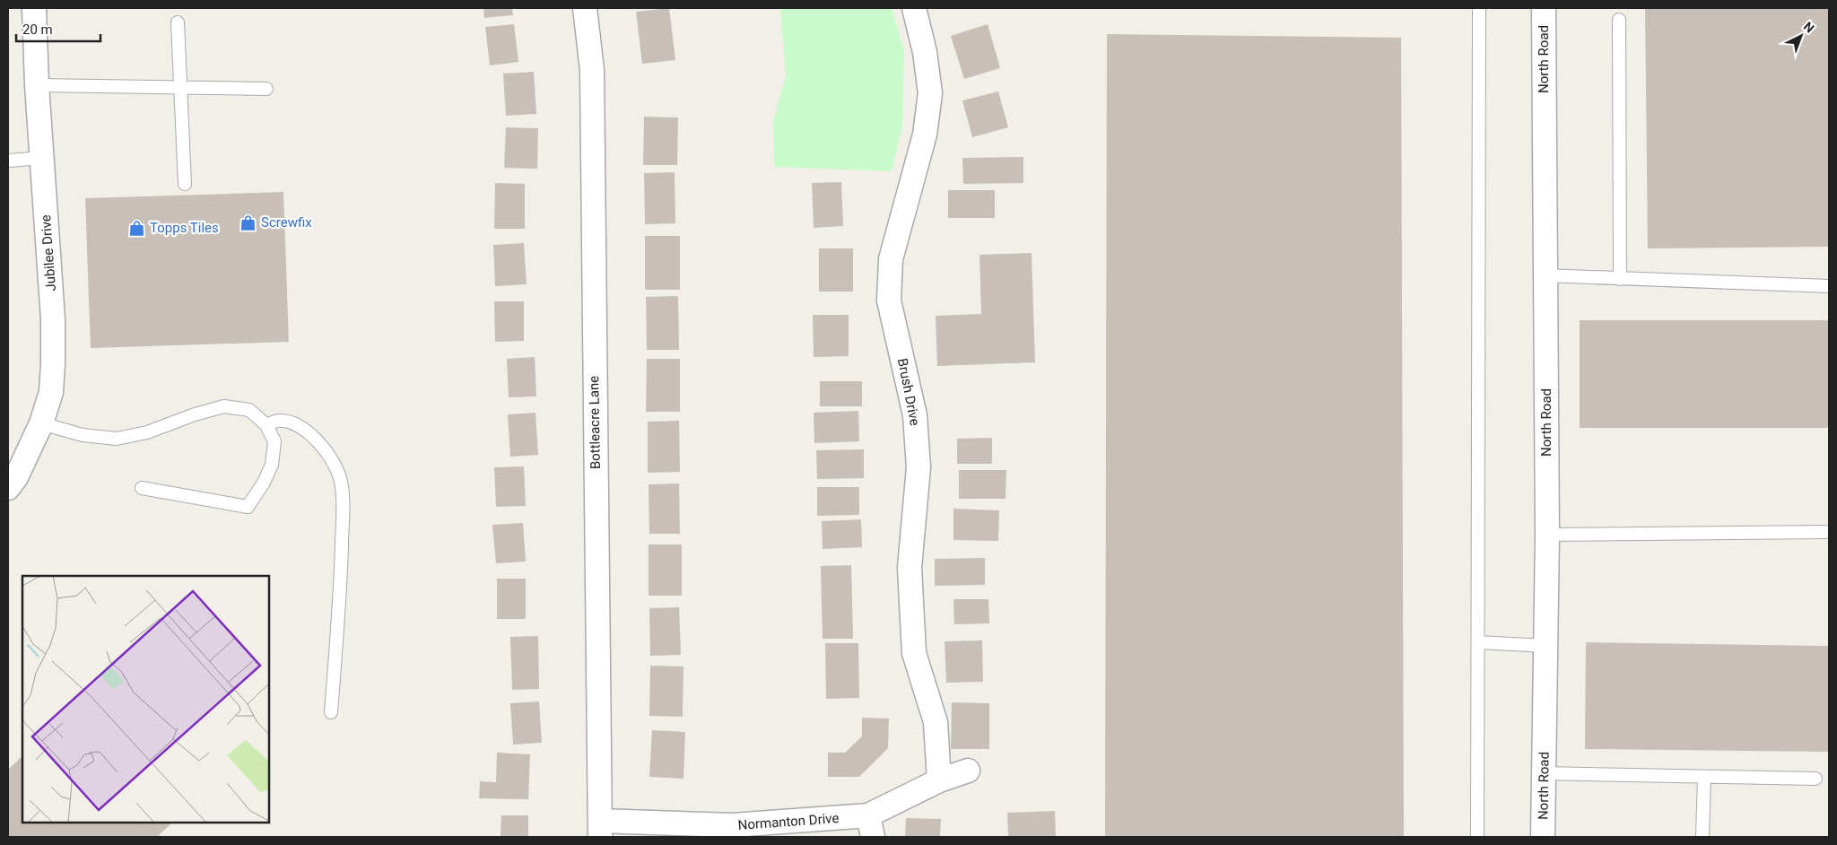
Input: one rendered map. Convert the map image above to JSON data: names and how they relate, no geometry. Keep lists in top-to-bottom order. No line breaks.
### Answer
{"streets":{"street":["North Road","Jubilee Drive","Brush Drive","Bottleacre Lane","Normanton Drive"]},"crossings":[["Brush Drive","Normanton Drive"],["Bottleacre Lane","Normanton Drive"]],"places":{"shop":["Screwfix","Topps Tiles"]},"scale_bar":"20 m","north":"top right"}
